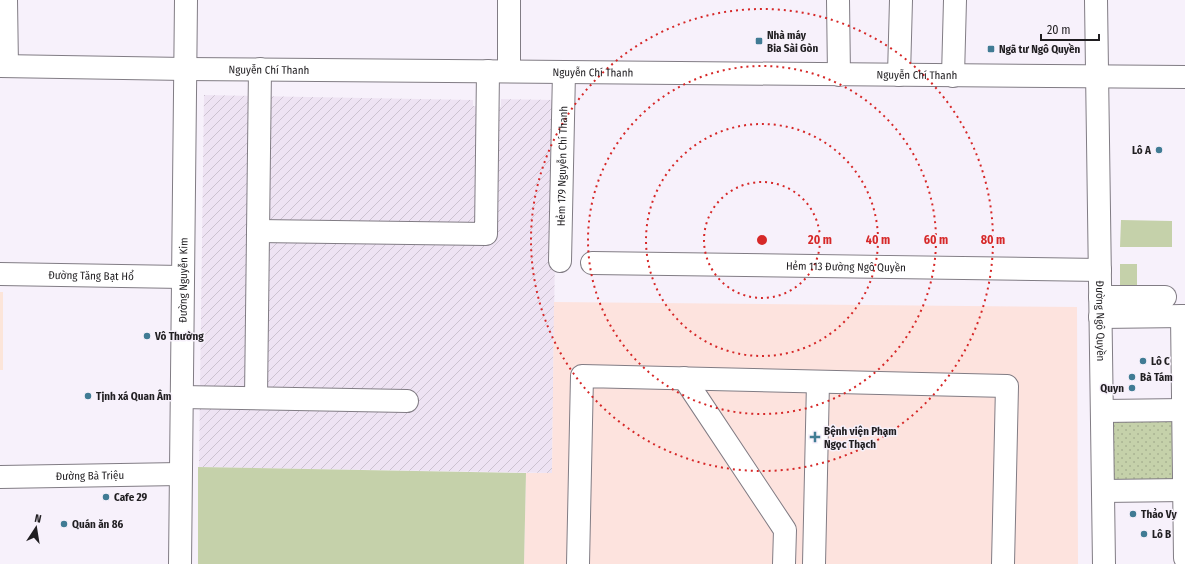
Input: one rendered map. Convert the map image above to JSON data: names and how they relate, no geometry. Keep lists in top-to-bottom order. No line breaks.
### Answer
{"streets":{"street":["Nguyễn Chí Thanh","Hẻm 179 Nguyễn Chí Thanh","Hẻm 113 Đường Ngô Quyền","Đường Tăng Bạt Hổ","Đường Nguyễn Kim","Đường Ngô Quyền","Đường Bà Triệu"]},"crossings":[["Nguyễn Chí Thanh","Hẻm 179 Nguyễn Chí Thanh"],["Nguyễn Chí Thanh","Đường Nguyễn Kim"],["Nguyễn Chí Thanh","Đường Ngô Quyền"],["Hẻm 113 Đường Ngô Quyền","Đường Ngô Quyền"],["Đường Tăng Bạt Hổ","Đường Nguyễn Kim"],["Đường Nguyễn Kim","Đường Bà Triệu"]],"places":{"transit":["Nhà máy Bia Sài Gòn","Ngã tư Ngô Quyền"],"other":["Lô A","Vô Thường","Lô C","Bà Tám","Quyn","Tịnh xá Quan Âm","Cafe 29","Thảo Vy","Quán ăn 86","Lô B"],"health":["Bệnh viện Phạm Ngọc Thạch"]},"scale_bar":"20 m","north":"top","rings":["20 m","40 m","60 m","80 m"]}
